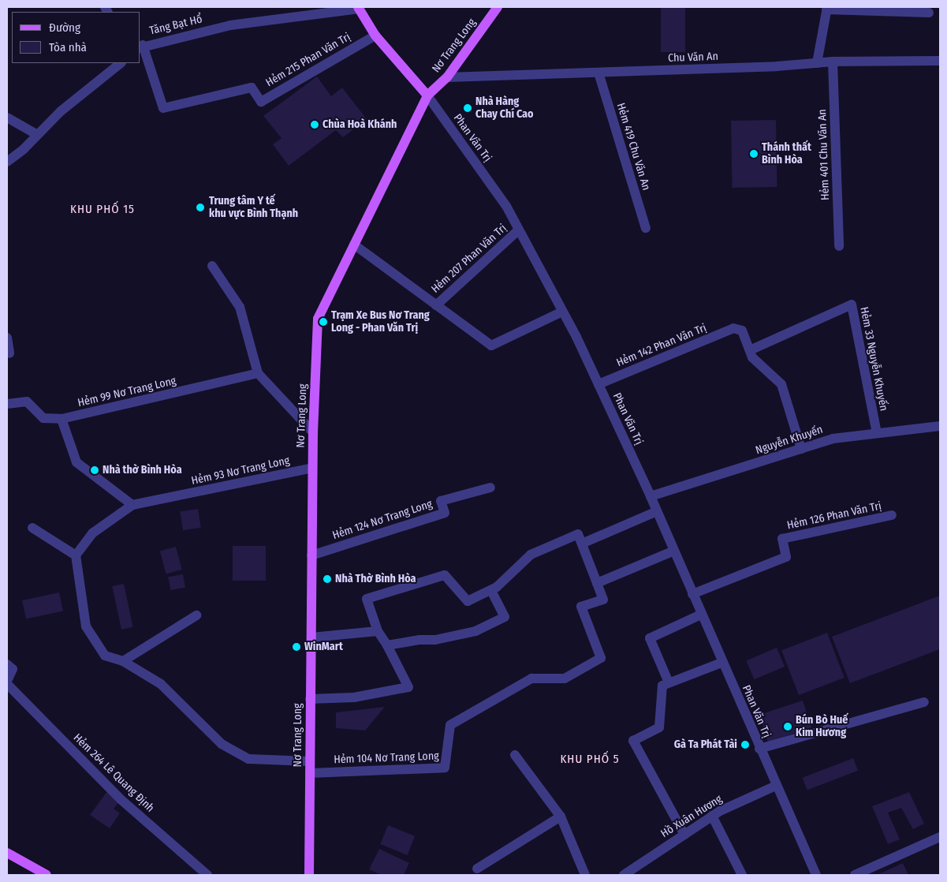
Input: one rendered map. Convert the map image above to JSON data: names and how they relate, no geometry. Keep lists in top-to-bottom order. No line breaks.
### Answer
{"streets":{"main road":["Nơ Trang Long","Phan Văn Trị"],"street":["Tăng Bạt Hổ","Chu Văn An","Hẻm 215 Phan Văn Trị","Hẻm 419 Chu Văn An","Hẻm 401 Chu Văn An","Hẻm 207 Phan Văn Trị","Hẻm 142 Phan Văn Trị","Hẻm 33 Nguyễn Khuyến","Hẻm 99 Nơ Trang Long","Nguyễn Khuyến","Hẻm 93 Nơ Trang Long","Hẻm 126 Phan Văn Trị","Hẻm 124 Nơ Trang Long","Hẻm 104 Nơ Trang Long","Hẻm 264 Lê Quang Định","Hồ Xuân Hương"]},"crossings":[["Tăng Bạt Hổ","Hẻm 215 Phan Văn Trị"],["Tăng Bạt Hổ","Phan Văn Trị"],["Nơ Trang Long","Chu Văn An"],["Nơ Trang Long","Phan Văn Trị"],["Nơ Trang Long","Hẻm 93 Nơ Trang Long"],["Nơ Trang Long","Hẻm 124 Nơ Trang Long"],["Nơ Trang Long","Hẻm 104 Nơ Trang Long"],["Chu Văn An","Hẻm 419 Chu Văn An"],["Chu Văn An","Hẻm 401 Chu Văn An"],["Hẻm 215 Phan Văn Trị","Phan Văn Trị"],["Phan Văn Trị","Hẻm 207 Phan Văn Trị"],["Phan Văn Trị","Hẻm 142 Phan Văn Trị"],["Phan Văn Trị","Nguyễn Khuyến"],["Phan Văn Trị","Hẻm 126 Phan Văn Trị"],["Phan Văn Trị","Hồ Xuân Hương"],["Hẻm 142 Phan Văn Trị","Hẻm 33 Nguyễn Khuyến"],["Hẻm 33 Nguyễn Khuyến","Nguyễn Khuyến"]],"districts":["KHU PHỐ 15","KHU PHỐ 5"],"places":["Nhà Hàng Chay Chí Cao","Chùa Hoà Khánh","Thánh thất Bình Hòa","Trung tâm Y tế khu vực Bình Thạnh","Trạm Xe Bus Nơ Trang Long - Phan Văn Trị","Nhà thờ Bình Hòa","Nhà Thờ Bình Hòa","WinMart","Bún Bò Huế Kim Hương","Gà Ta Phát Tài"],"legend":["Đường","Tòa nhà"]}
